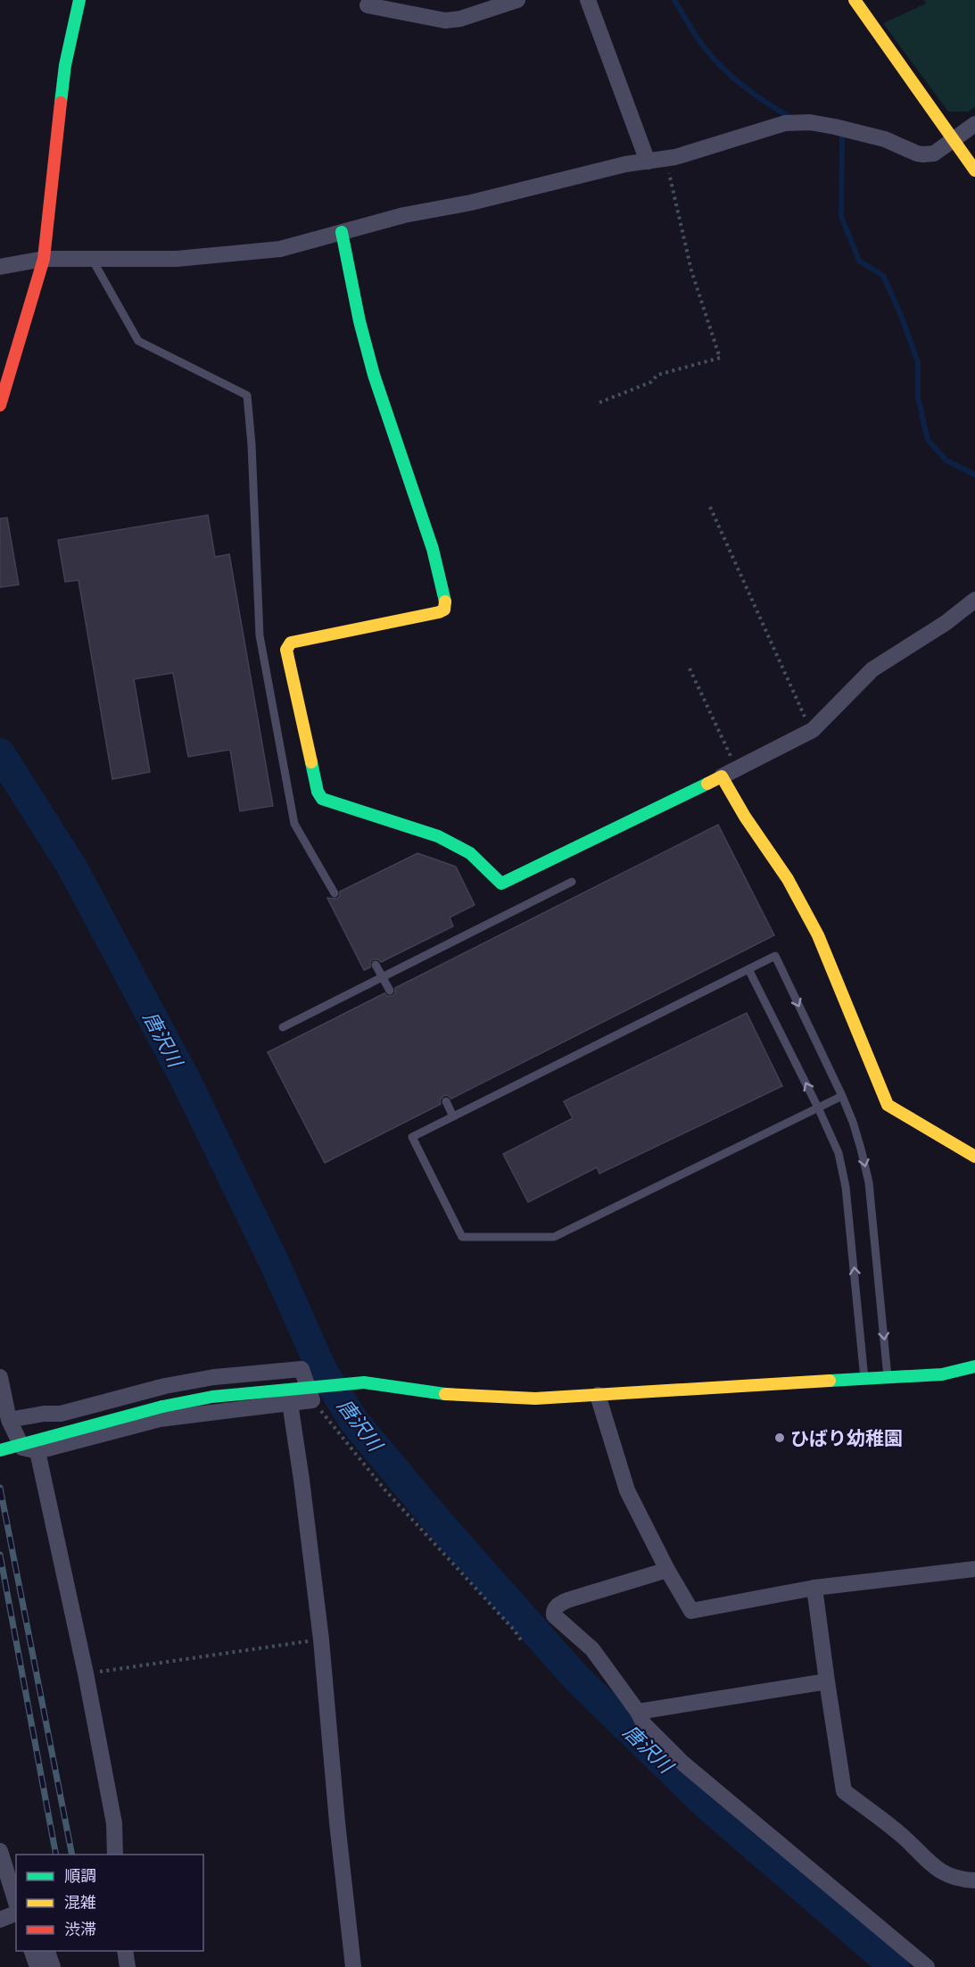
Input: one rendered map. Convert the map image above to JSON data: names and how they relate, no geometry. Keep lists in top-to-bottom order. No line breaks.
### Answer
{"water":["唐沢川"],"places":["ひばり幼稚園"],"legend":["順調","混雑","渋滞"]}
